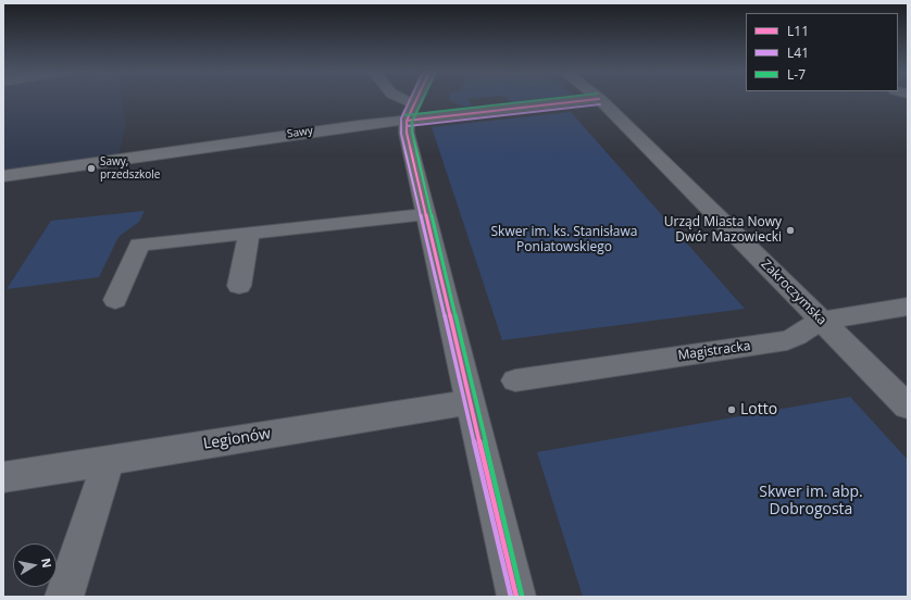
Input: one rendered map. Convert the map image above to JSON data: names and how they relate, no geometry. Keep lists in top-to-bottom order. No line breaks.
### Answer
{"streets":{"street":["Sawy","Zakroczymska","Magistracka","Legionów"]},"crossings":[["Zakroczymska","Magistracka"]],"parks":["Skwer im. ks. Stanisława Poniatowskiego","Skwer im. abp. Dobrogosta"],"places":["Sawy, przedszkole","Urząd Miasta Nowy Dwór Mazowiecki","Lotto"],"lines":["transit line L11","transit line L41","transit line L-7"],"legend":["L11","L41","L-7"],"north":"right"}
